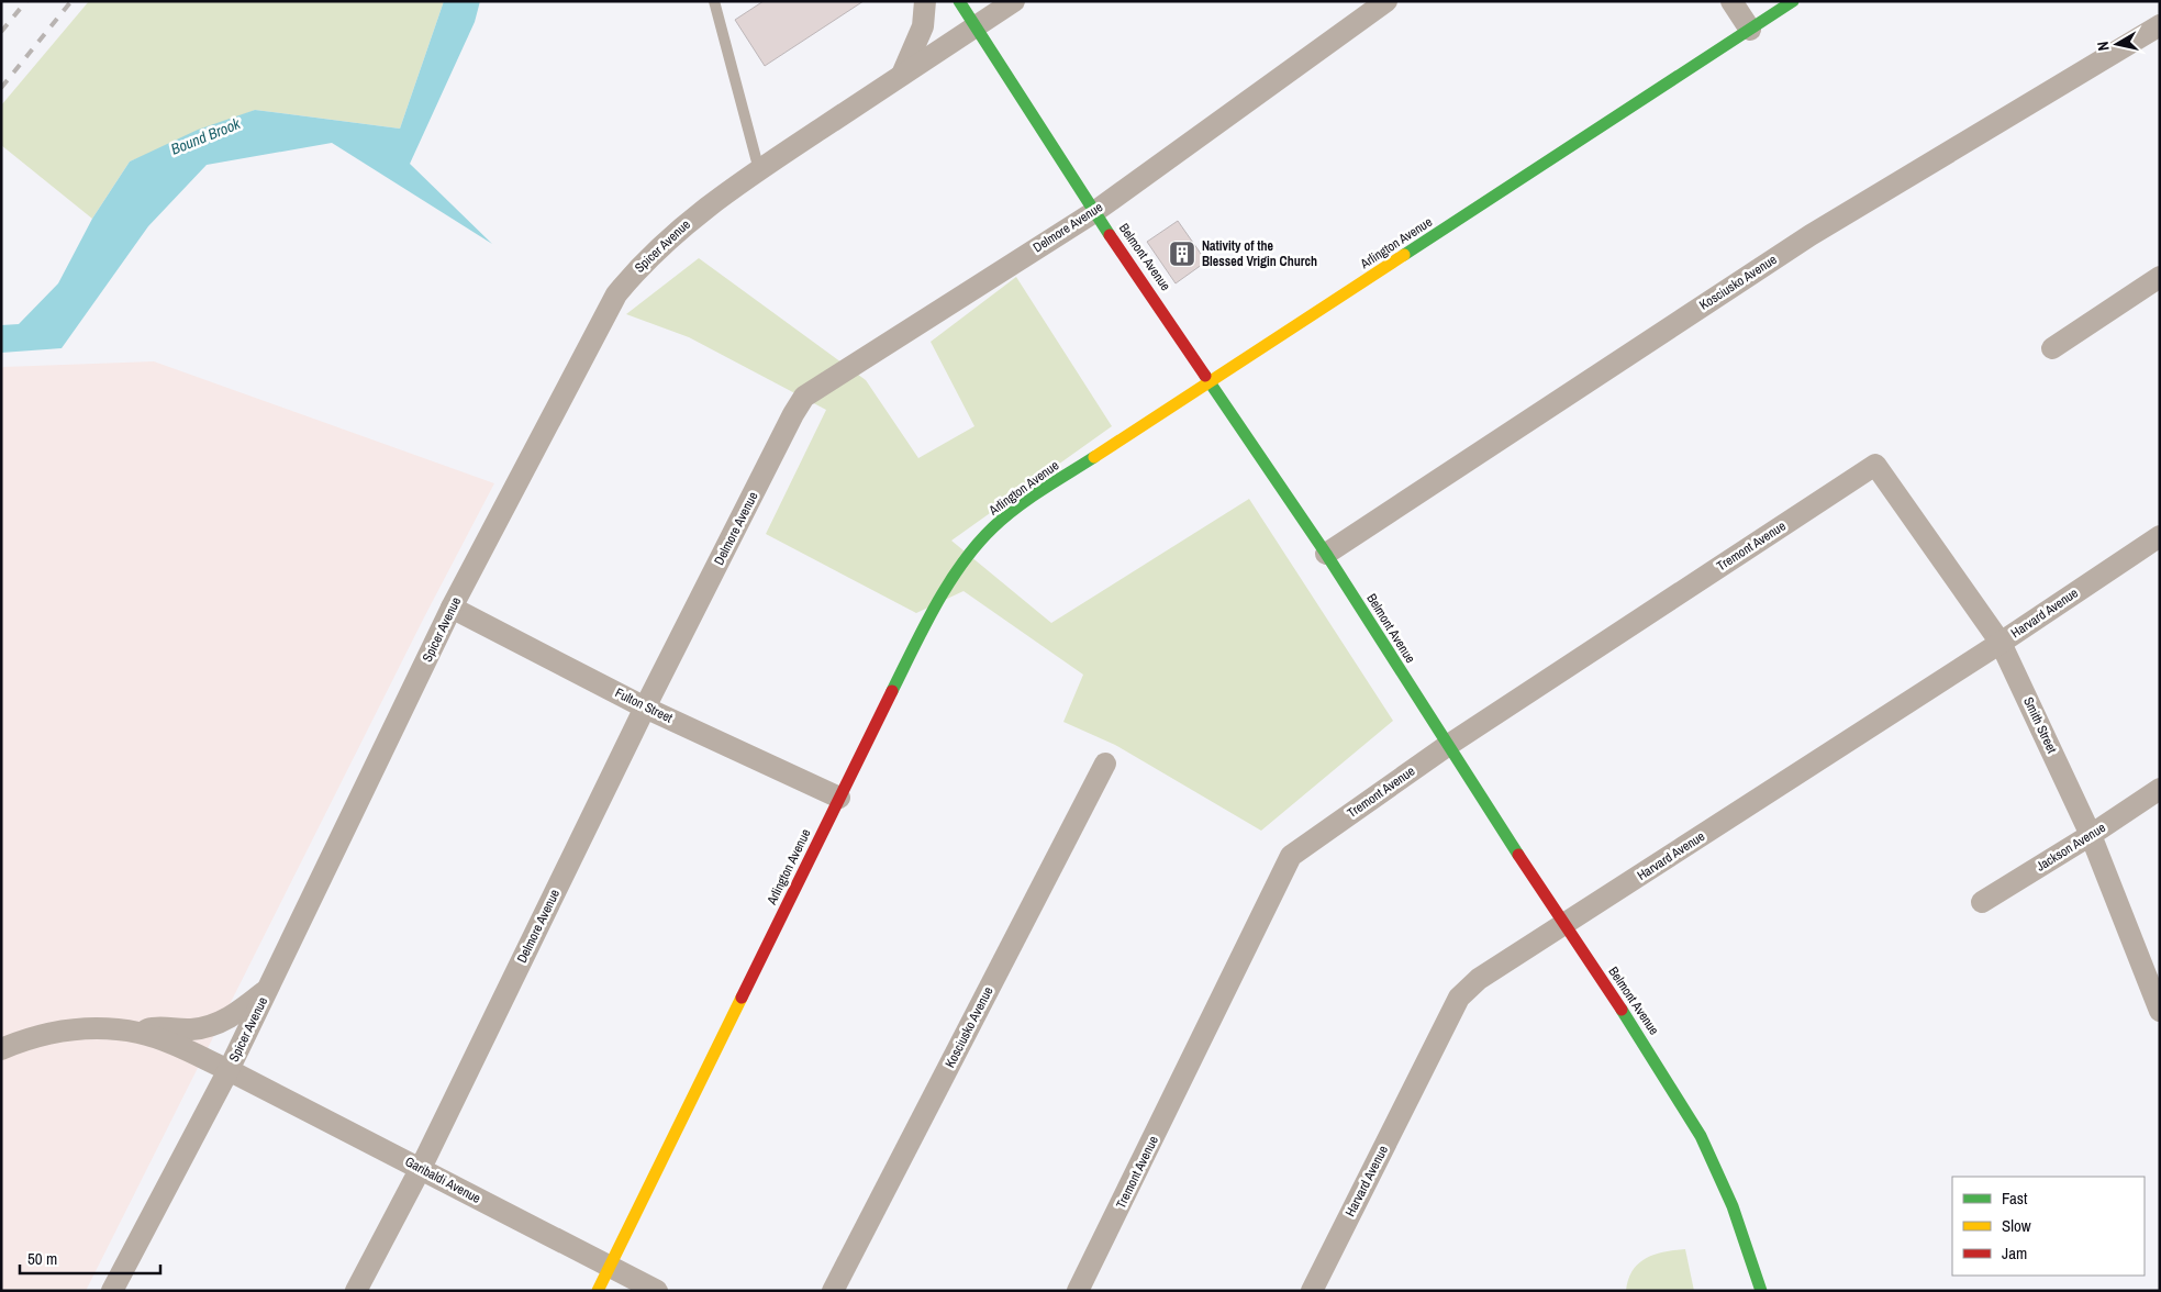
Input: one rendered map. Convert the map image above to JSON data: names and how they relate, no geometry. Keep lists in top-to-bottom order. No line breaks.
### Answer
{"streets":{"street":["Delmore Avenue","Arlington Avenue","Spicer Avenue","Belmont Avenue","Kosciusko Avenue","Tremont Avenue","Harvard Avenue","Fulton Street","Smith Street","Jackson Avenue","Garibaldi Avenue"]},"crossings":[["Delmore Avenue","Belmont Avenue"],["Delmore Avenue","Fulton Street"],["Delmore Avenue","Garibaldi Avenue"],["Arlington Avenue","Belmont Avenue"],["Arlington Avenue","Fulton Street"],["Arlington Avenue","Garibaldi Avenue"],["Spicer Avenue","Belmont Avenue"],["Spicer Avenue","Fulton Street"],["Spicer Avenue","Garibaldi Avenue"],["Belmont Avenue","Kosciusko Avenue"],["Belmont Avenue","Tremont Avenue"],["Belmont Avenue","Harvard Avenue"],["Tremont Avenue","Smith Street"],["Harvard Avenue","Smith Street"],["Smith Street","Jackson Avenue"]],"water":["Bound Brook"],"places":{"building":["Nativity of the Blessed Vrigin Church"]},"legend":["Fast","Slow","Jam"],"scale_bar":"50 m","north":"left"}
